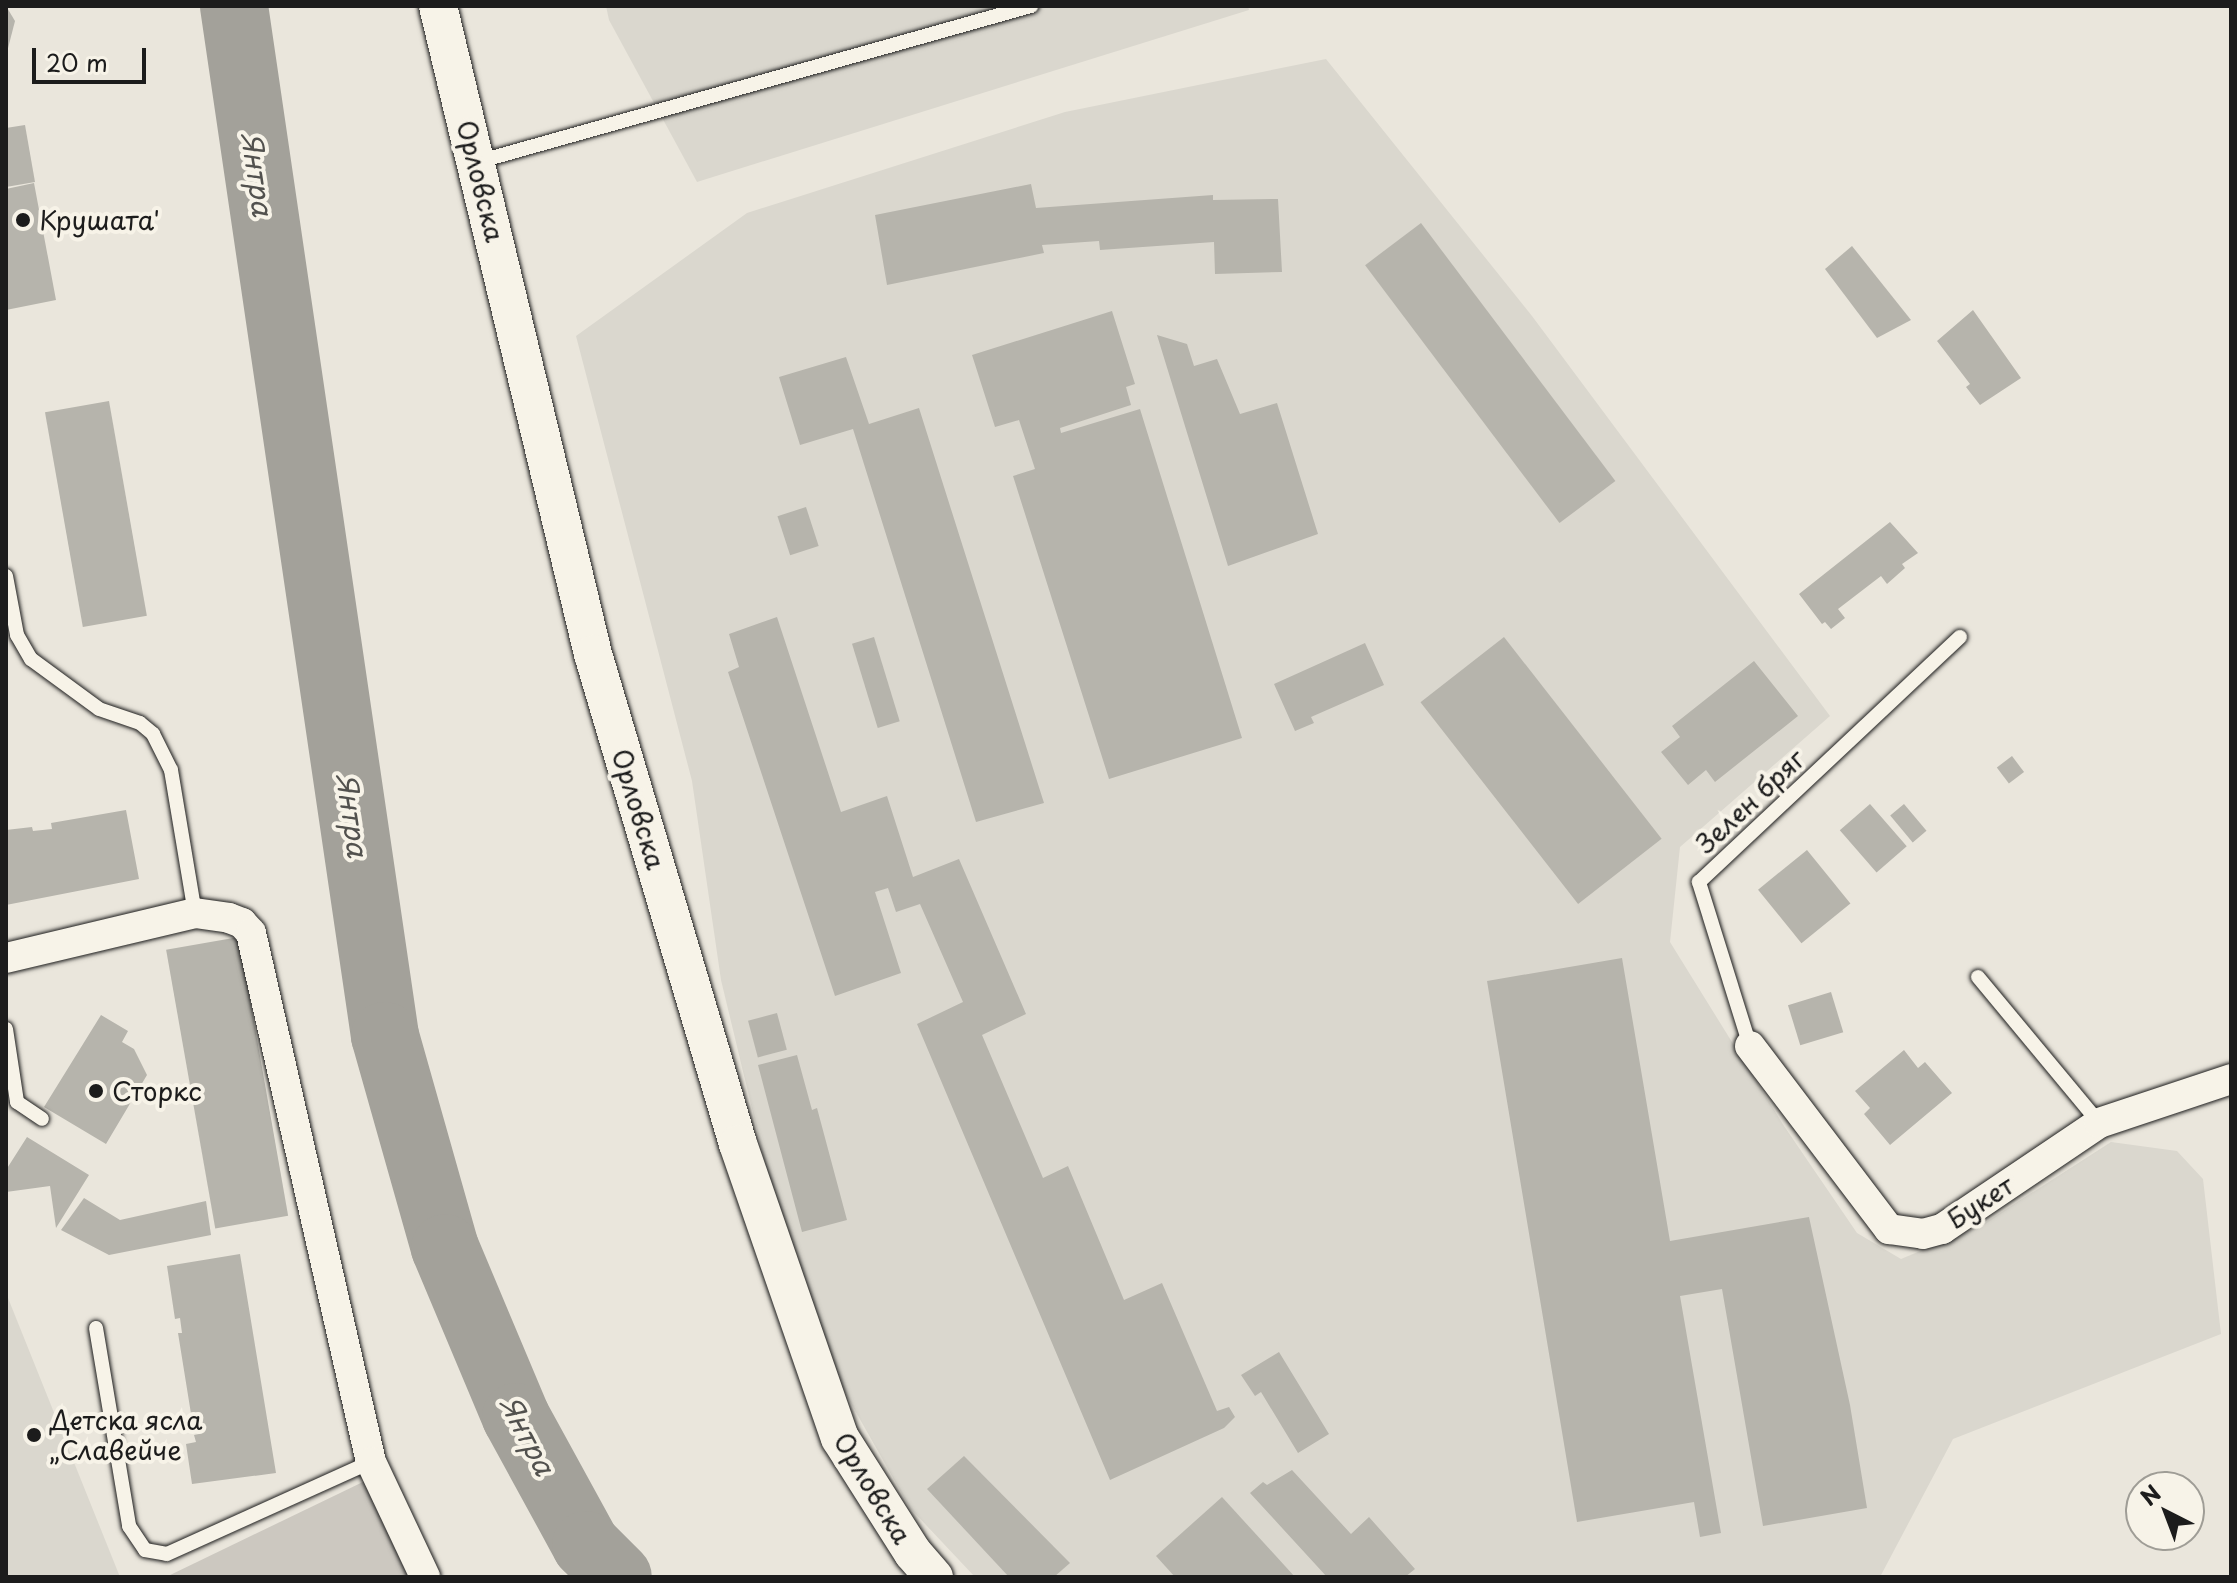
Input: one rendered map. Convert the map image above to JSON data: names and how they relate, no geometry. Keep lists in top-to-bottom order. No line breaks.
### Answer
{"streets":{"street":["Орловска","Букет"],"lane":["Зелен бряг"]},"crossings":[["Зелен бряг","Букет"]],"water":["Янтра"],"places":["Крушата'","Сторкс","Детска ясла „Славейче"],"scale_bar":"20 m","north":"top left"}
